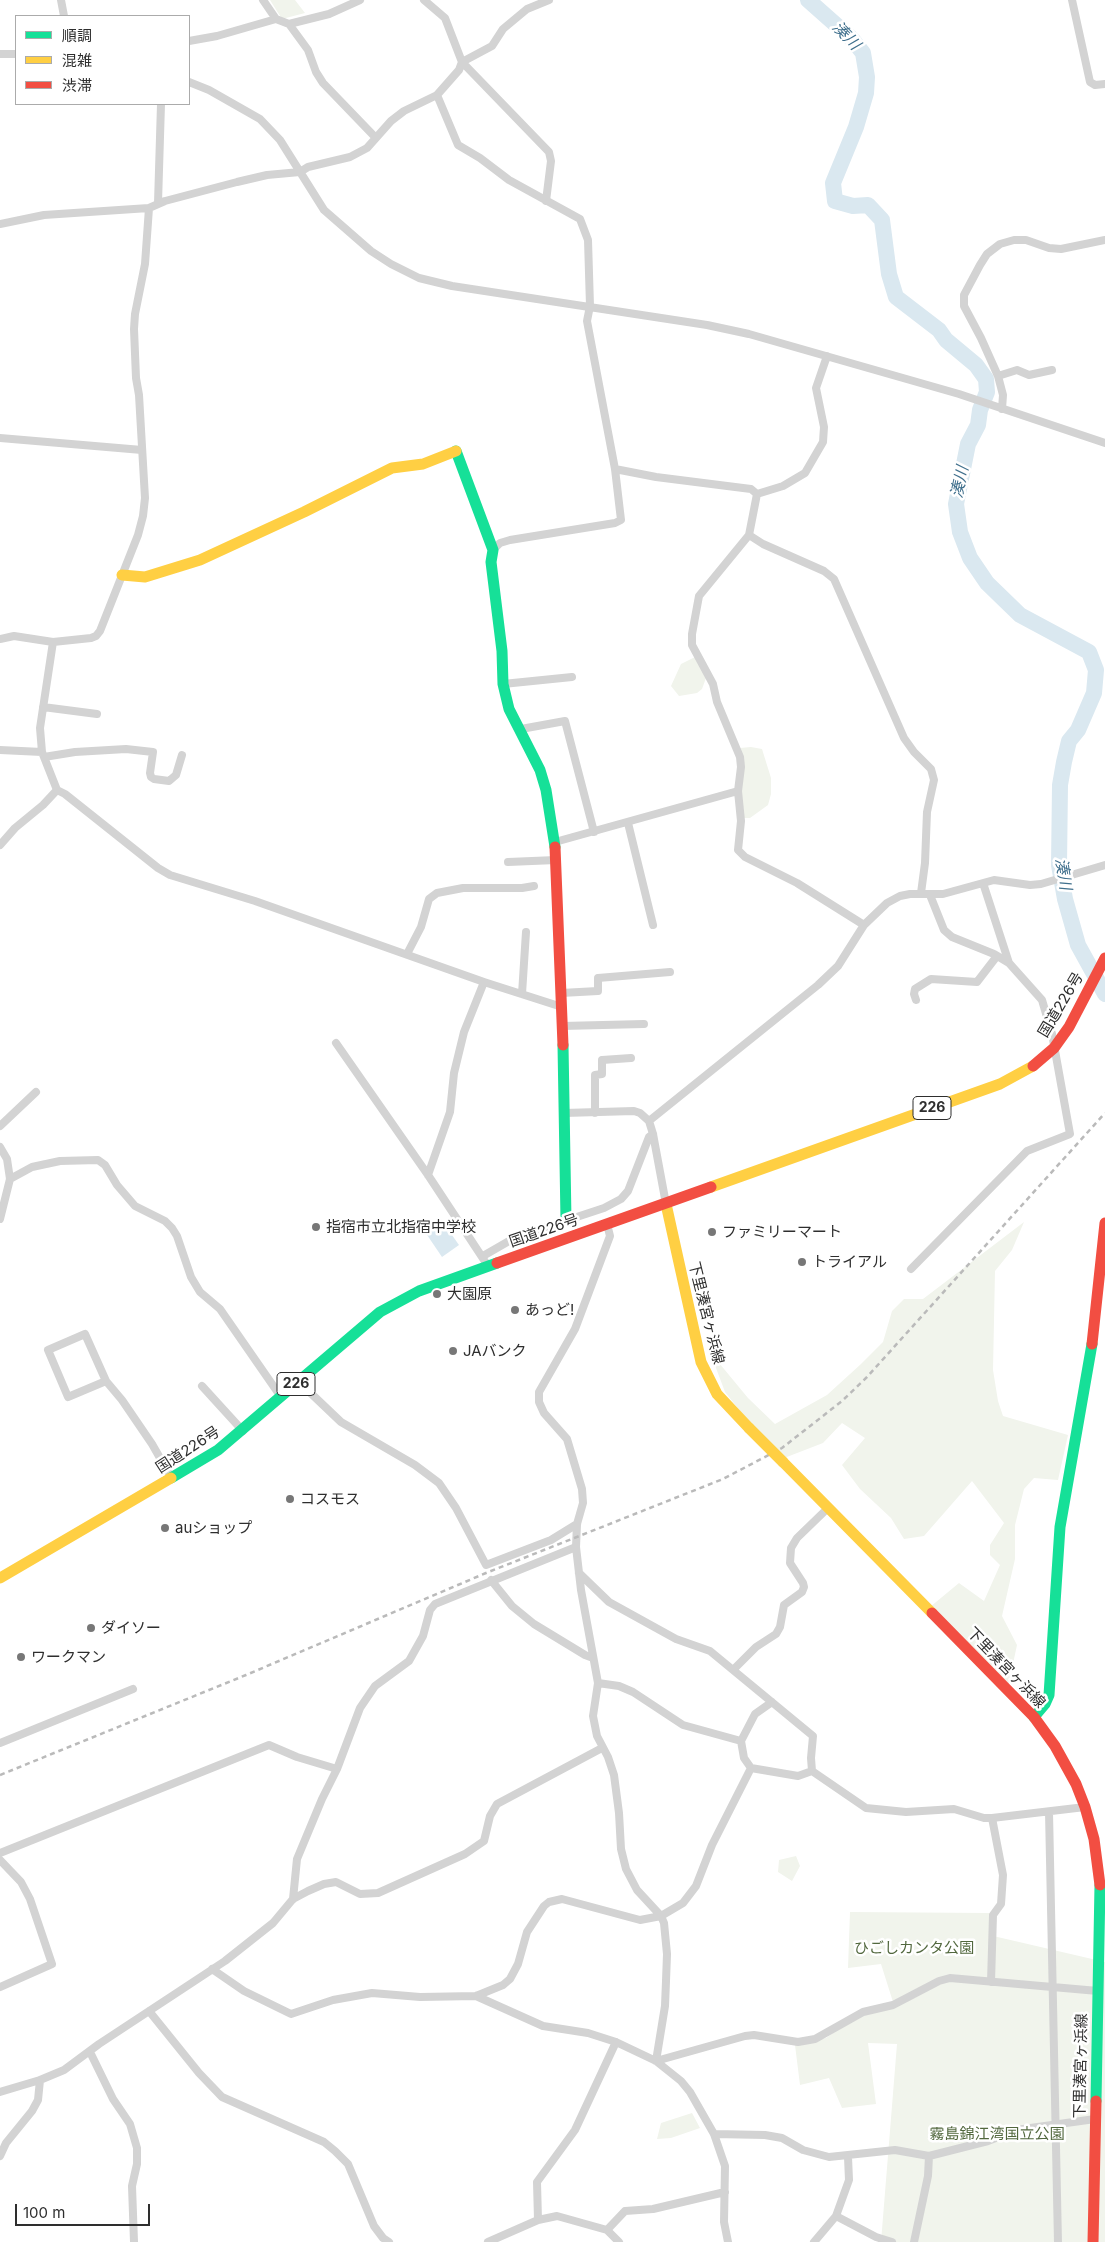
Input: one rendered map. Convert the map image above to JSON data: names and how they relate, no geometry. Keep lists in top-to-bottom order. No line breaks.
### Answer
{"streets":{"main road":["国道226号","226","下里湊宮ヶ浜線"]},"crossings":[["国道226号","下里湊宮ヶ浜線"]],"water":["湊川"],"parks":["ひごしカンタ公園","霧島錦江湾国立公園"],"places":["指宿市立北指宿中学校","ファミリーマート","トライアル","大園原","あっど!","JAバンク","コスモス","auショップ","ダイソー","ワークマン"],"legend":["順調","混雑","渋滞"],"scale_bar":"100 m"}
